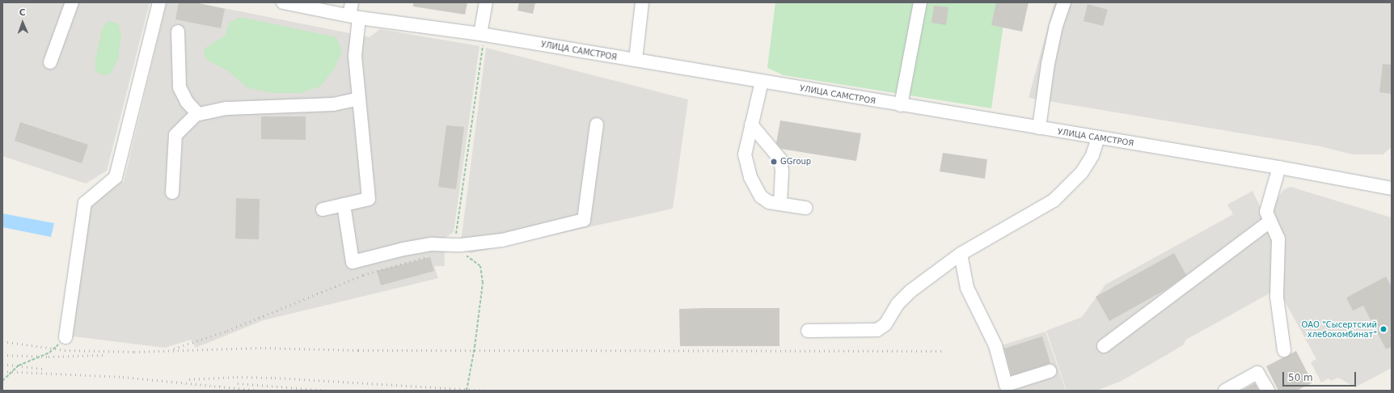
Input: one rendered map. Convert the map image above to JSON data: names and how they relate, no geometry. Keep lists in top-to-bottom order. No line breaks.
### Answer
{"streets":{"street":["УЛИЦА САМСТРОЯ"]},"places":["GGroup","ОАО \"Сысертский хлебокомбинат\""],"scale_bar":"50 m","north":"top"}
